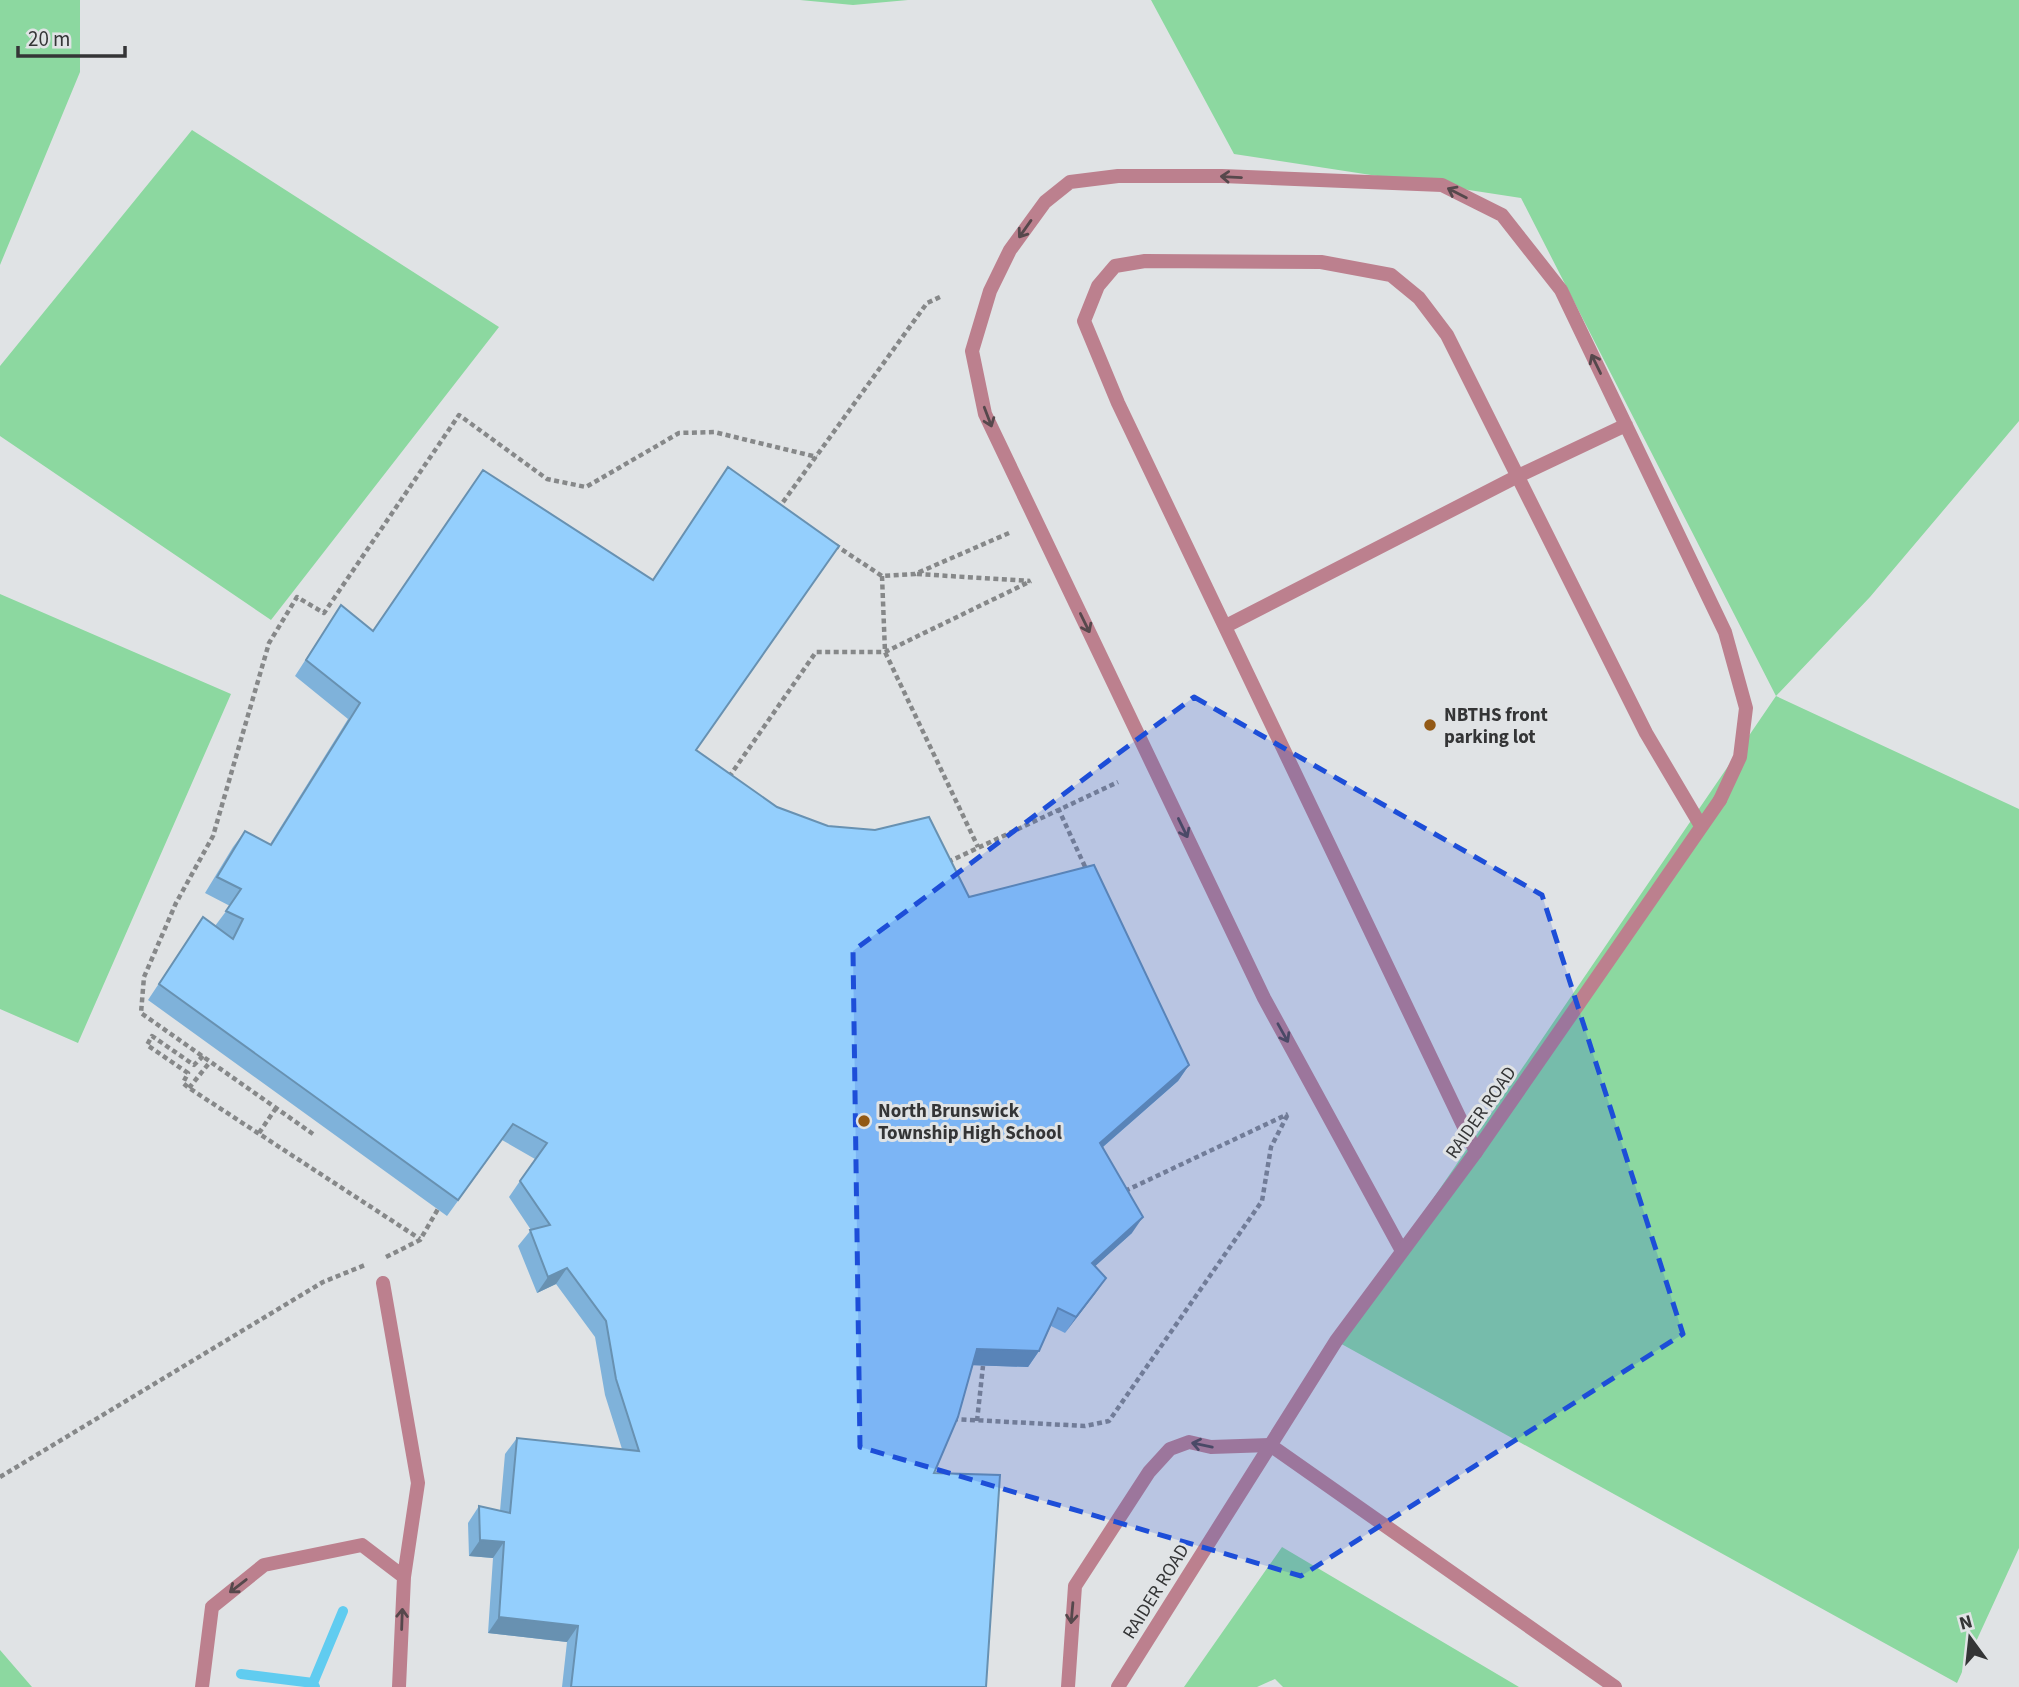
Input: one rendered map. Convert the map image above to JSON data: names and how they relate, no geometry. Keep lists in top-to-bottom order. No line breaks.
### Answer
{"streets":{"street":["RAIDER ROAD"]},"places":["NBTHS front parking lot","North Brunswick Township High School"],"scale_bar":"20 m","north":"top"}
